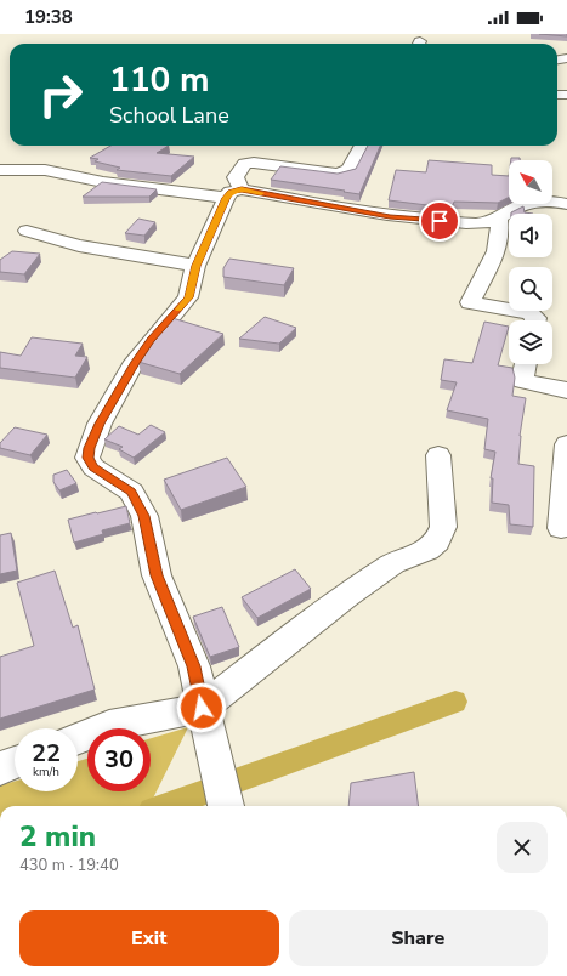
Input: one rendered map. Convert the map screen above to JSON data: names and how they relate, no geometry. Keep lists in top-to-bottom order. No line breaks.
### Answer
{"north":"top left","page":{"status":"19:38","turn":["110 m","School Lane"],"speed":"22 km/h","limit":"30","heading":["2 min","430 m · 19:40"],"buttons":["Exit","Share"]}}
